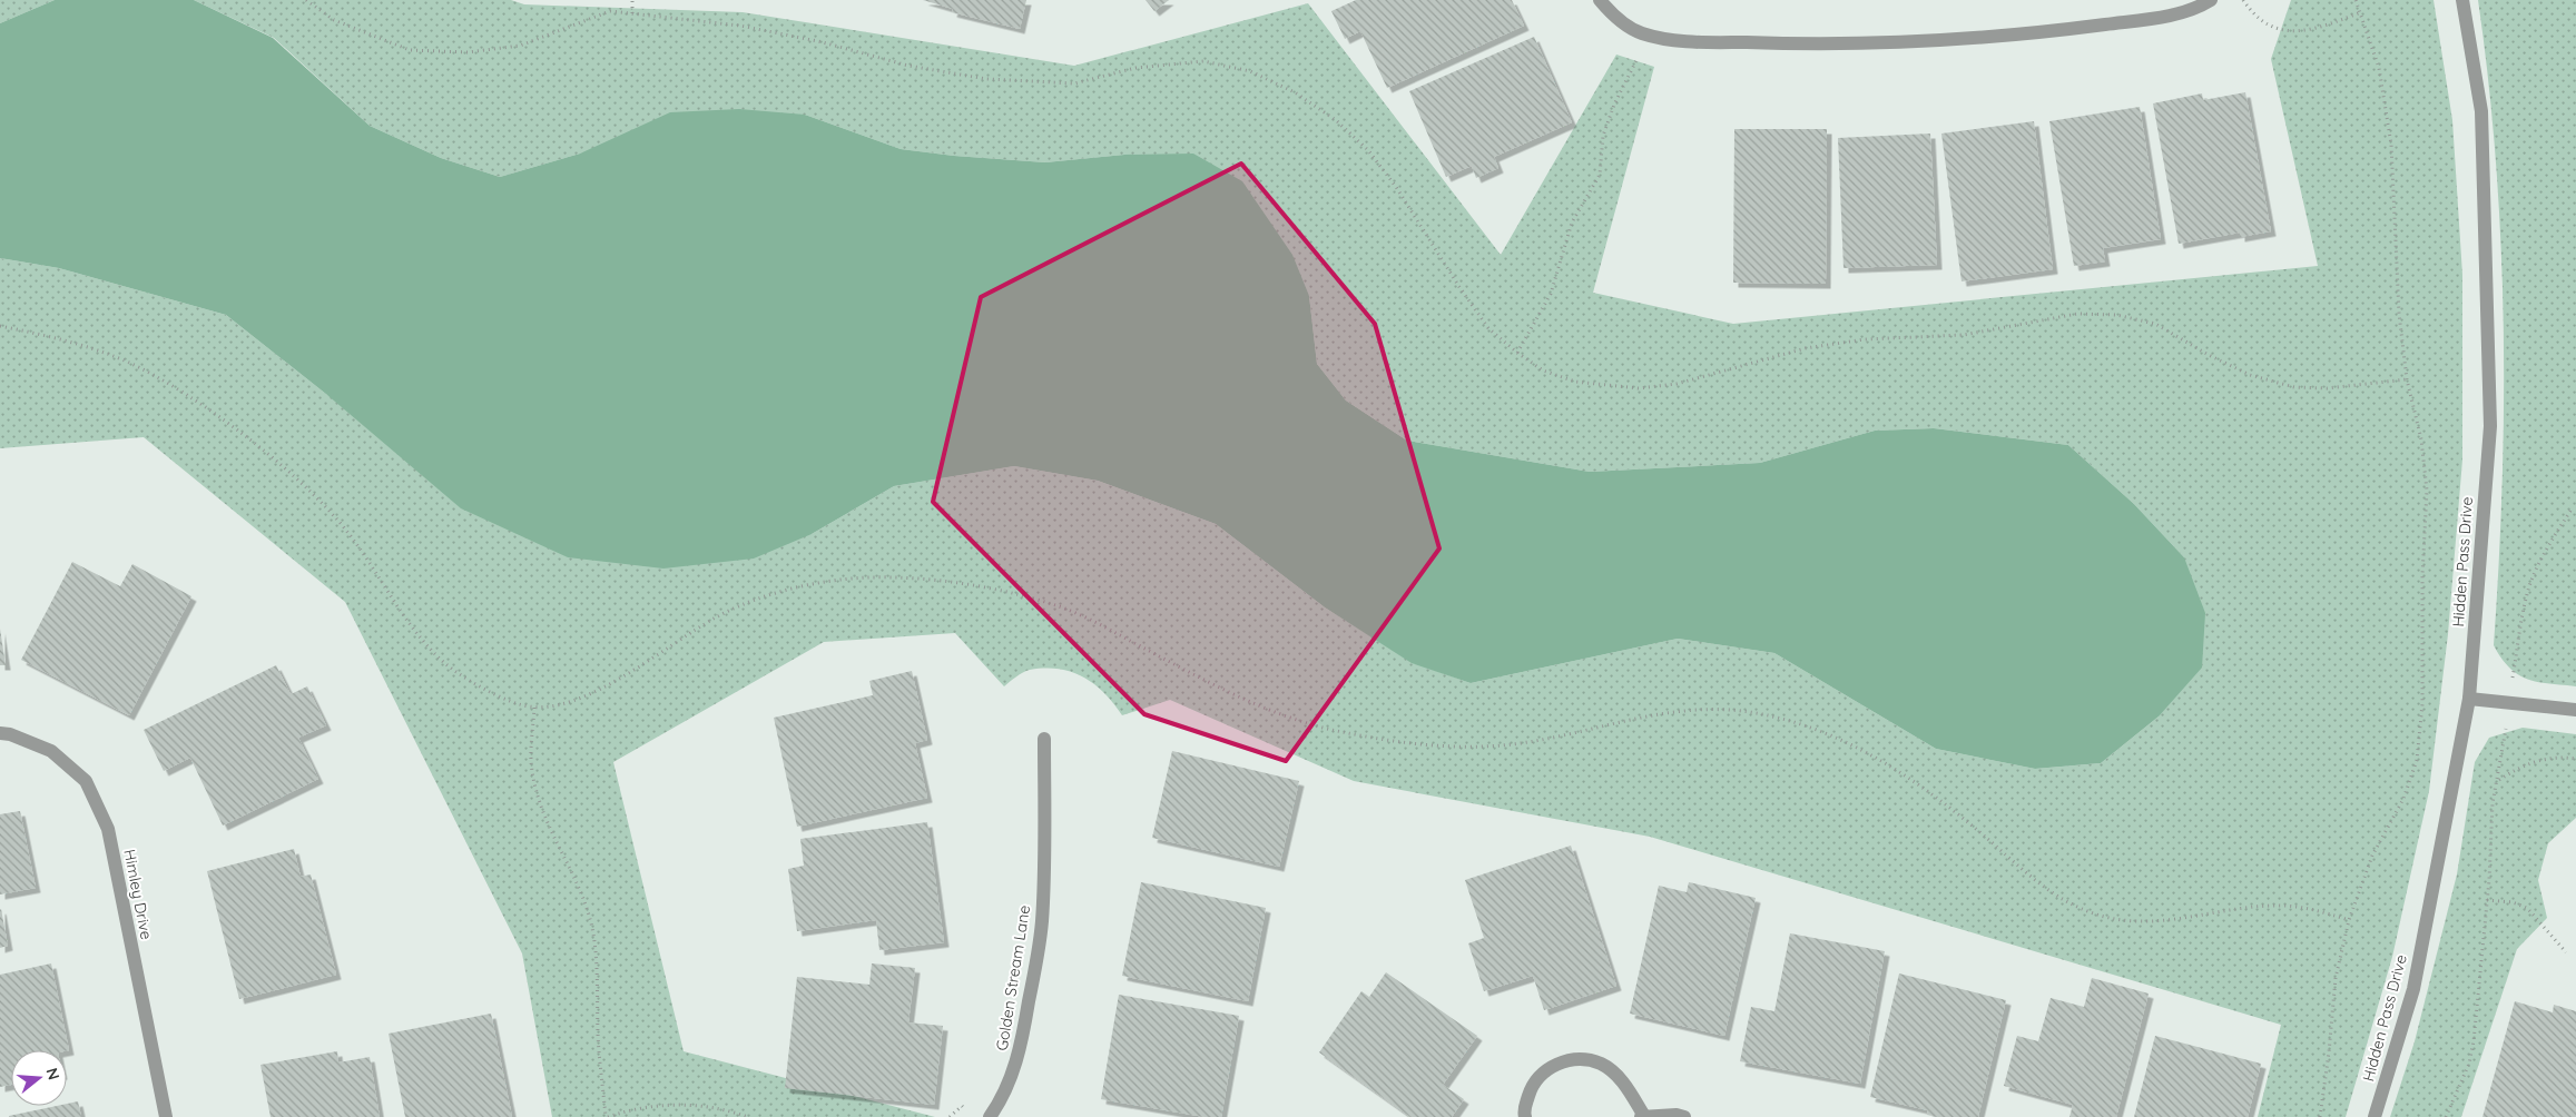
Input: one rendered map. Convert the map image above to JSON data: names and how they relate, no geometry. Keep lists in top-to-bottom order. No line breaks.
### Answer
{"streets":{"street":["Hidden Pass Drive","Himley Drive","Golden Stream Lane"]},"north":"right"}
